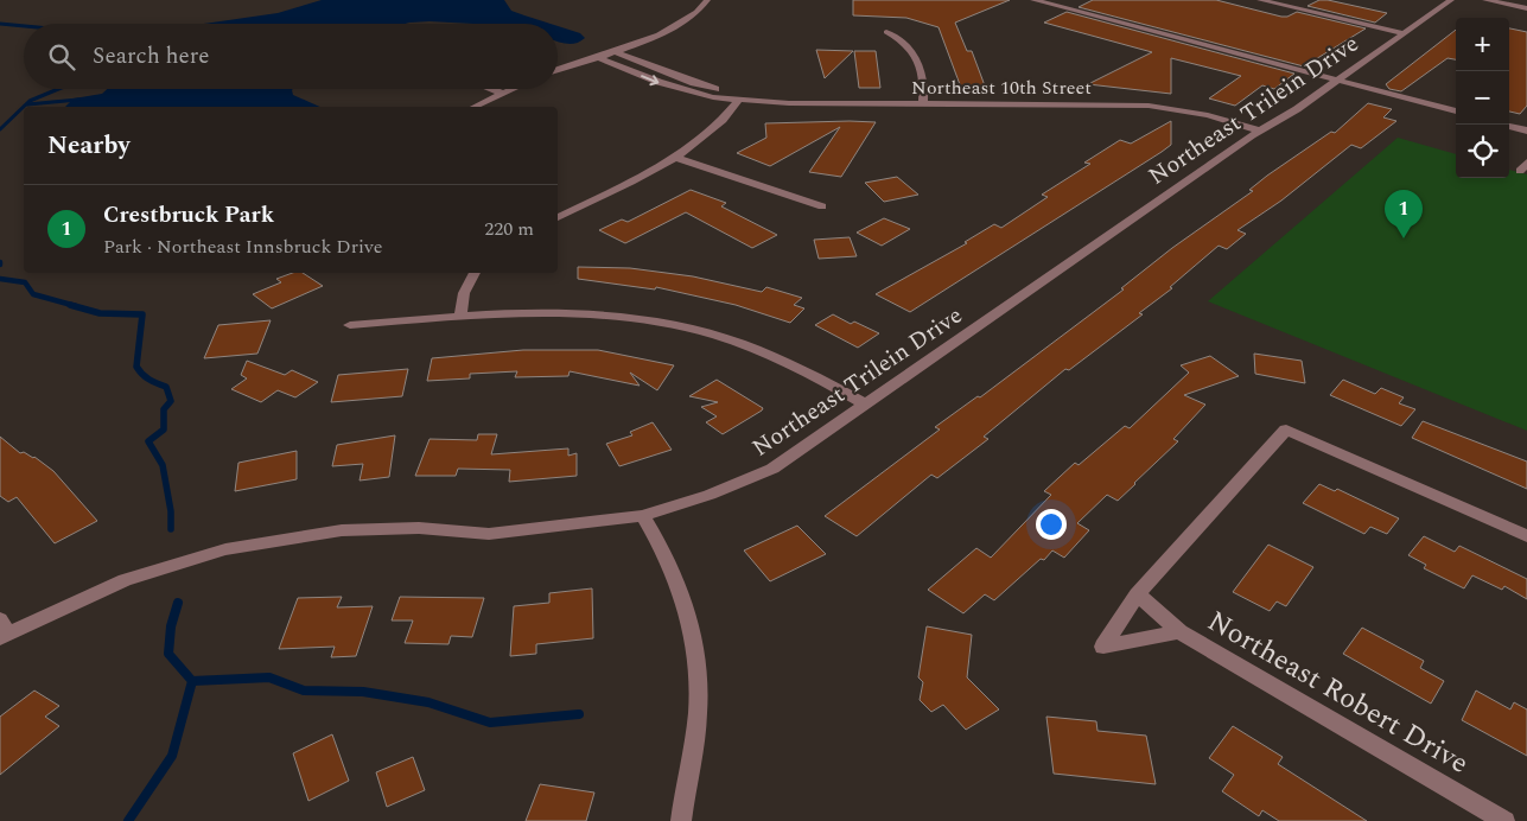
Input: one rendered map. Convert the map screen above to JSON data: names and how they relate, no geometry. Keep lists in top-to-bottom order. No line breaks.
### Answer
{"streets":{"street":["Northeast 10th Street","Northeast Trilein Drive","Northeast Robert Drive"]},"crossings":[["Northeast 10th Street","Northeast Trilein Drive"]],"page":{"map_buttons":["+","−"],"search":"Search here","heading":"Nearby","list":[{"mark":"1","name":"Crestbruck Park","note":"Park · Northeast Innsbruck Drive","value":"220 m"}],"pins":"1"}}
